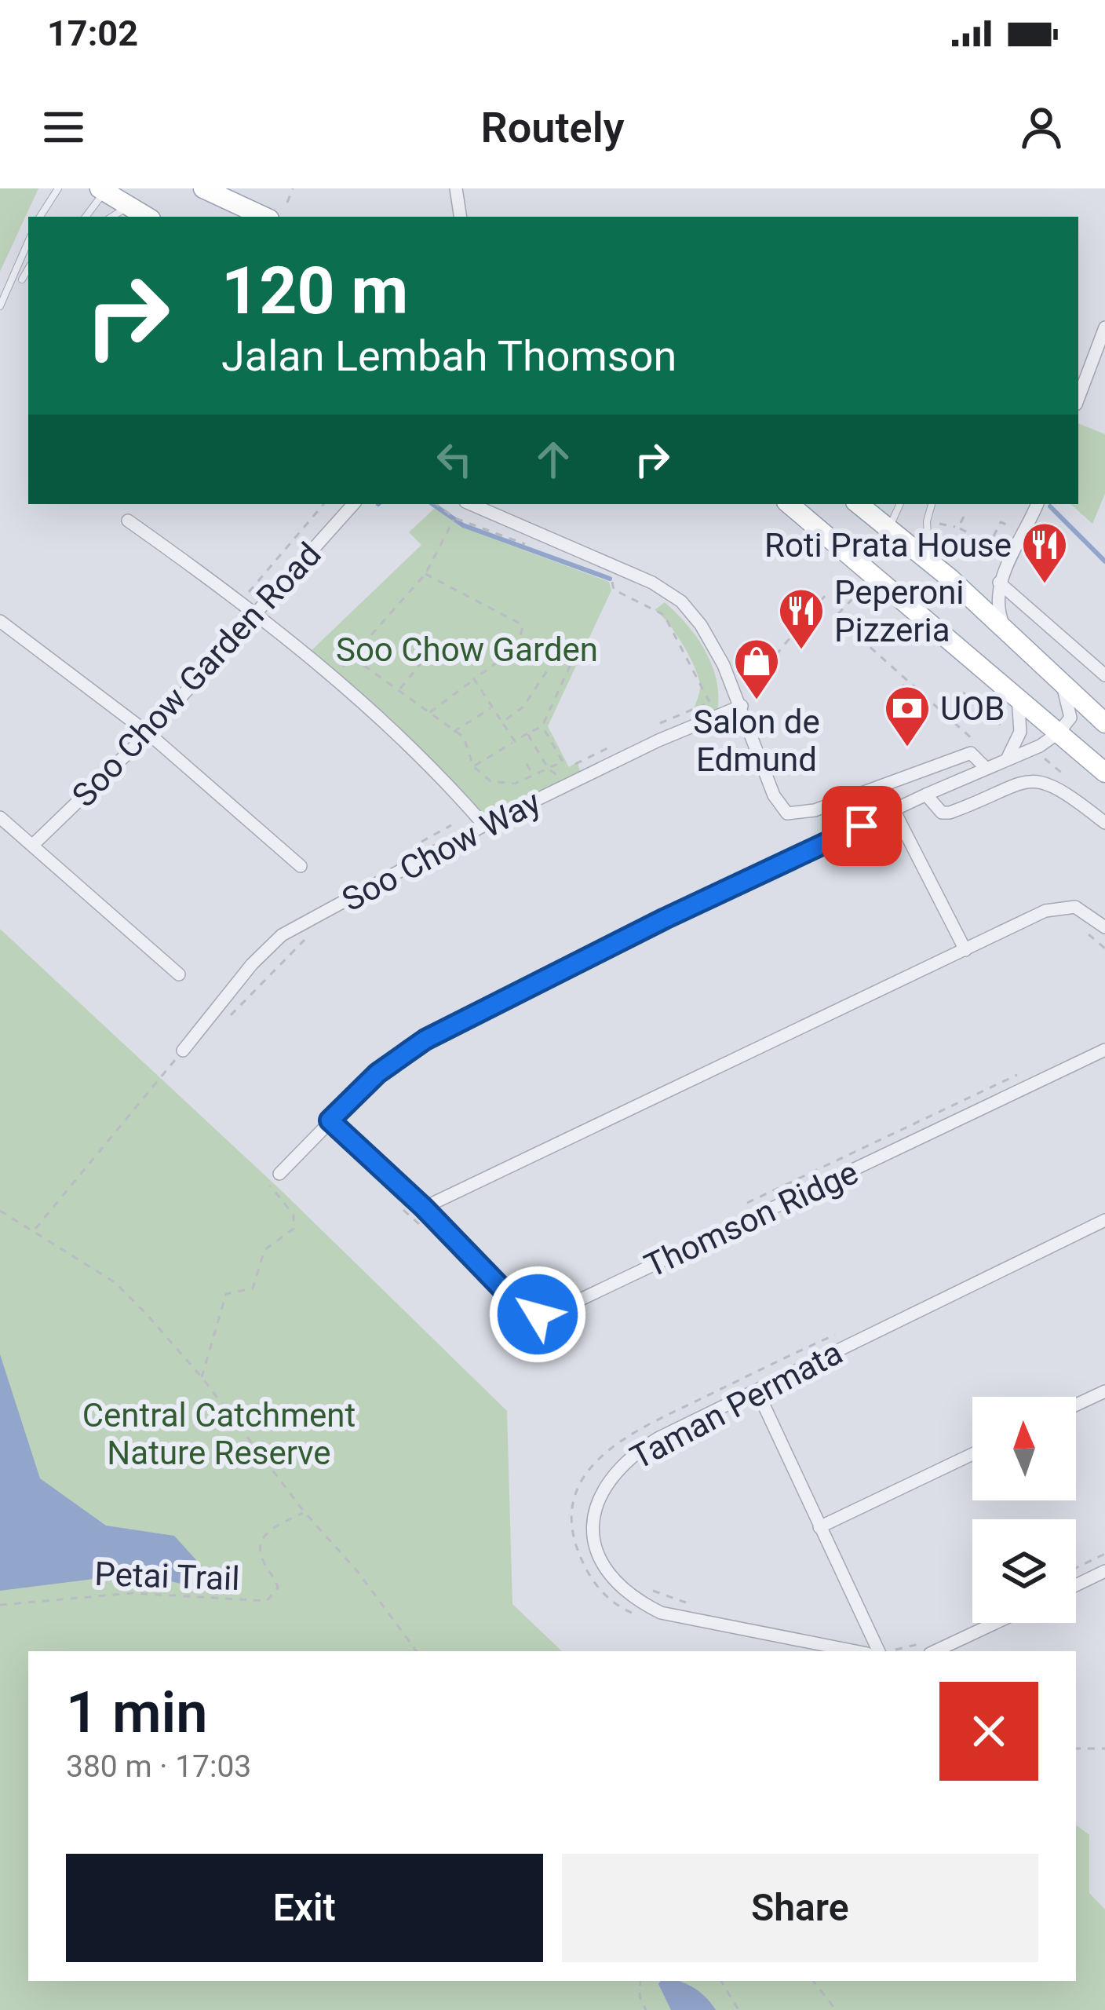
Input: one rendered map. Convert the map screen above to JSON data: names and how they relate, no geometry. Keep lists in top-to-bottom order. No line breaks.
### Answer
{"streets":{"street":["Soo Chow Garden Road","Soo Chow Way","Thomson Ridge","Taman Permata"],"path":["Petai Trail"]},"parks":["Soo Chow Garden","Central Catchment Nature Reserve"],"places":{"restaurant":["Roti Prata House","Peperoni Pizzeria"],"shop":["Salon de Edmund"],"bank":["UOB"]},"north":"top","page":{"status":"17:02","header":"Routely","turn":["120 m","Jalan Lembah Thomson"],"heading":["1 min","380 m · 17:03"],"buttons":["Exit","Share"]}}
